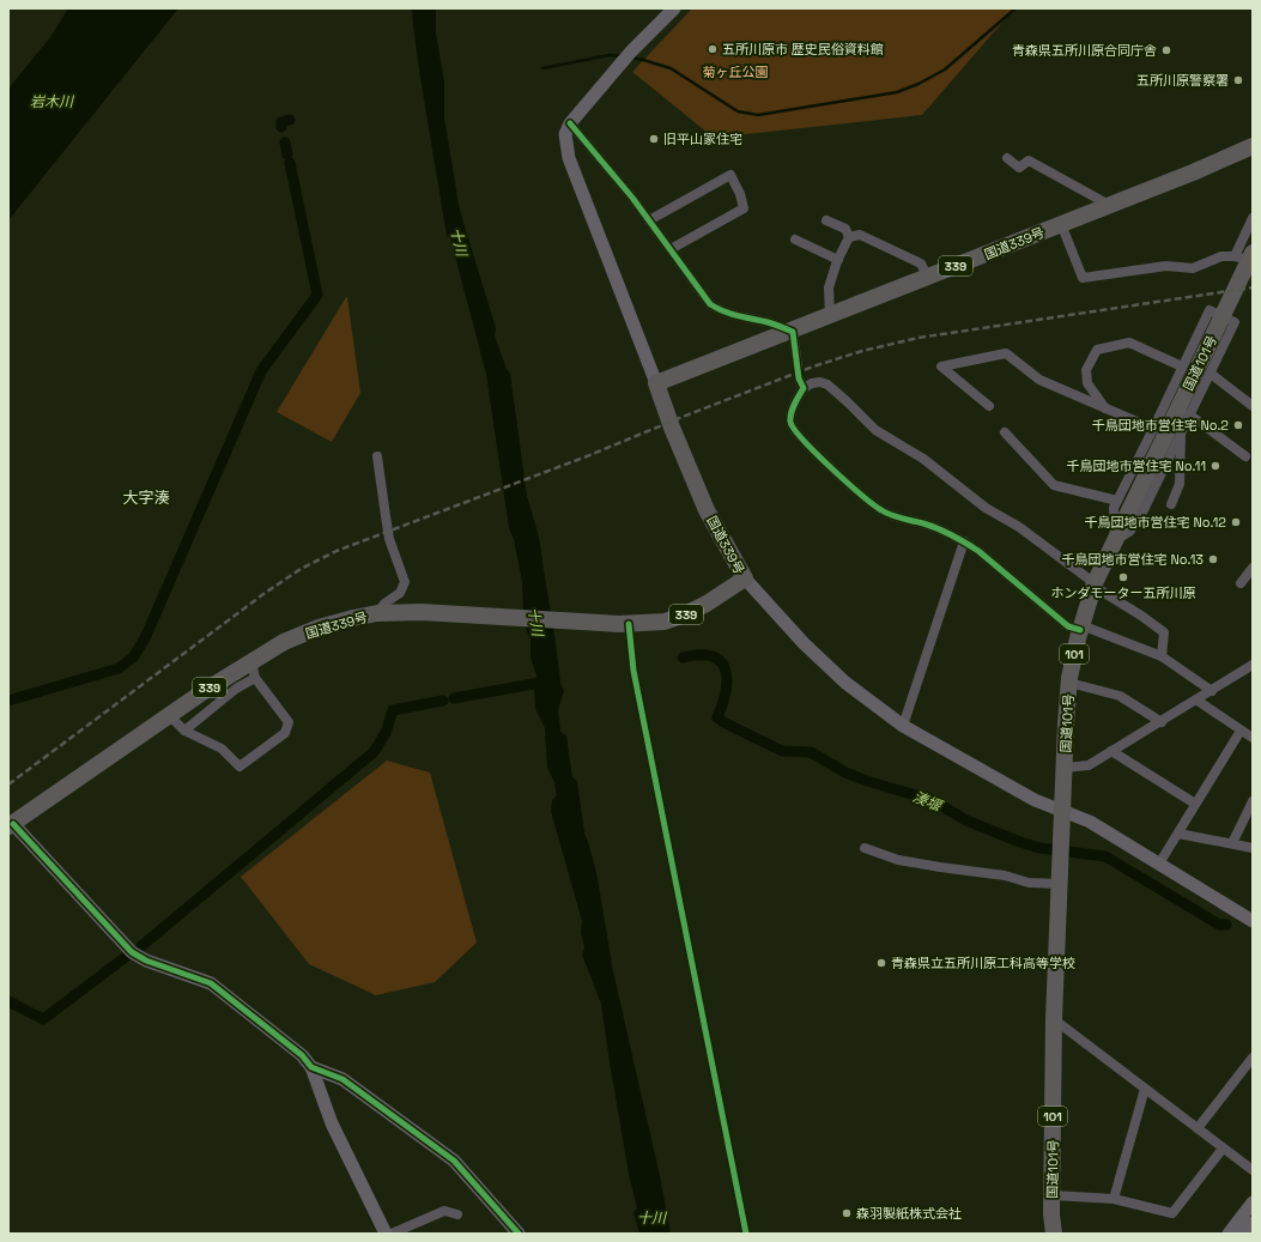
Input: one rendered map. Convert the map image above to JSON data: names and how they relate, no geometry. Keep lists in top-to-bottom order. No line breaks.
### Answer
{"streets":{"highway":["国道339号","339","国道101号","101"]},"districts":["大字湊"],"water":["岩木川","十川","湊堰"],"parks":["菊ヶ丘公園"],"places":["五所川原市 歴史民俗資料館","青森県五所川原合同庁舎","五所川原警察署","旧平山家住宅","千鳥団地市営住宅 No.2","千鳥団地市営住宅 No.11","千鳥団地市営住宅 No.12","千鳥団地市営住宅 No.13","ホンダモーター五所川原","青森県立五所川原工科高等学校","森羽製紙株式会社"]}
